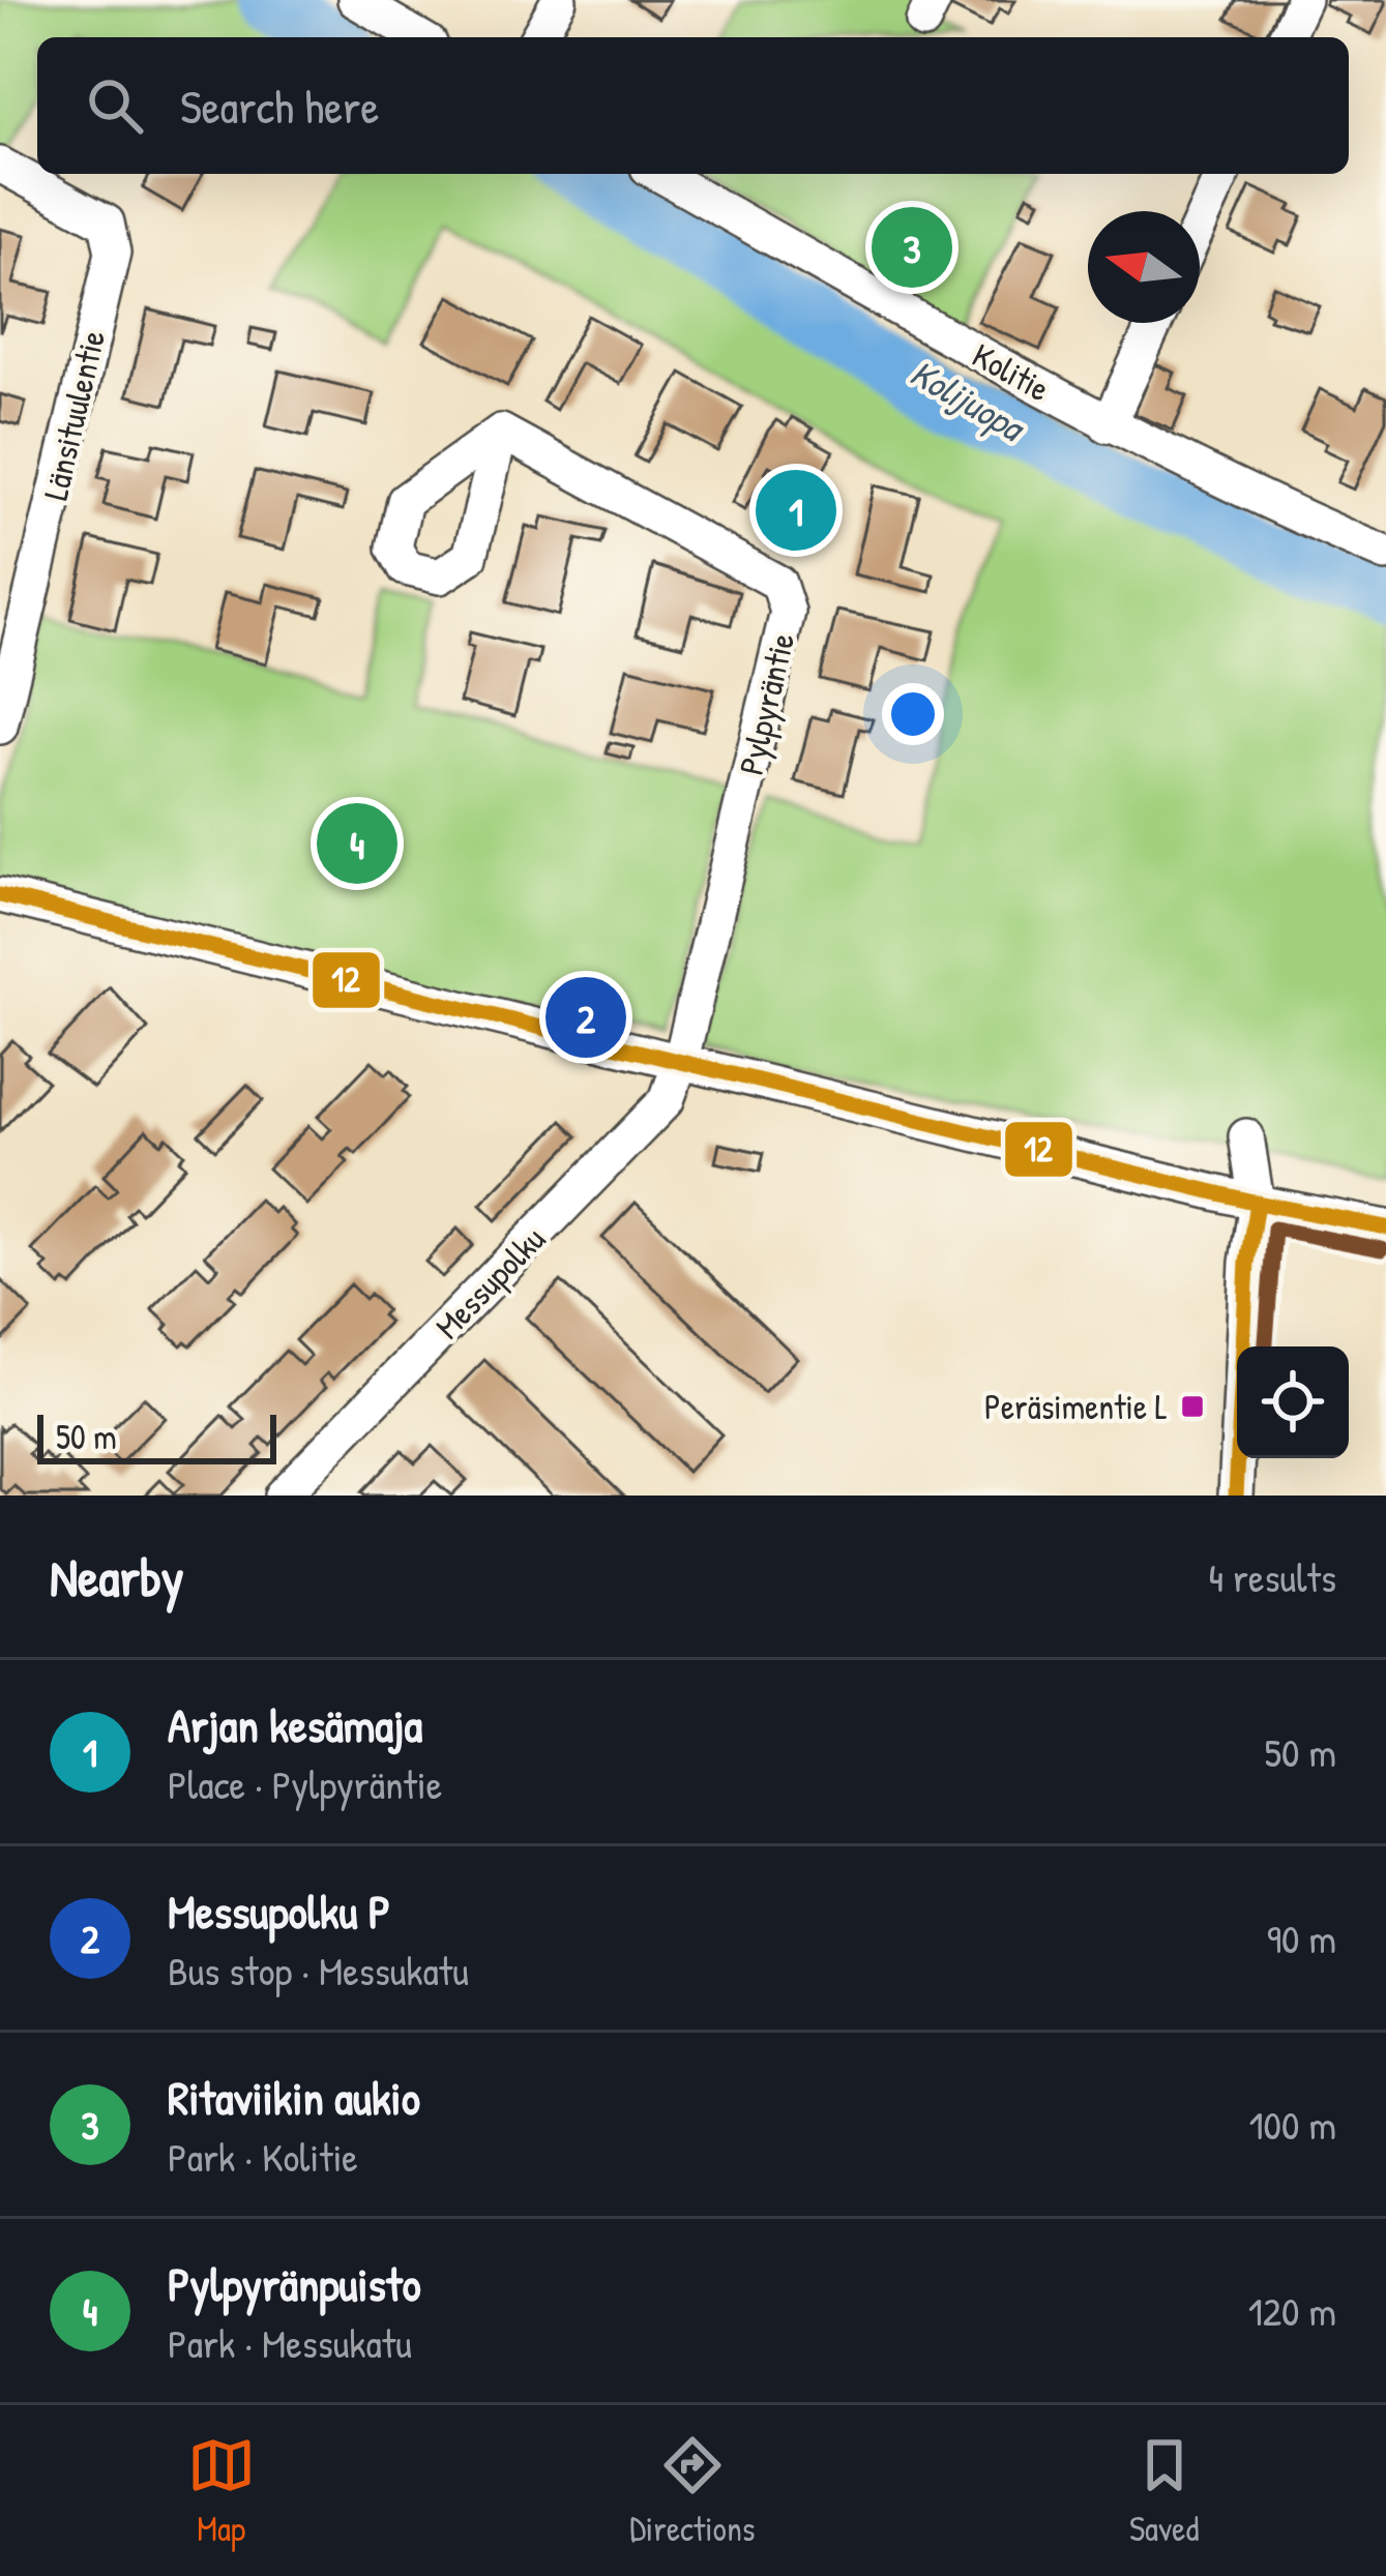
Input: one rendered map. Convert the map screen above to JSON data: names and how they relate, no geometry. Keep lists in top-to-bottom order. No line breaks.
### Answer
{"streets":{"street":["Kolitie","Länsituulentie","Pylpyräntie","Messupolku"]},"crossings":[["Pylpyräntie","Messupolku"]],"water":["Kolijuopa"],"places":{"transit":["Peräsimentie L"]},"lines":["transit line 12"],"scale_bar":"50 m","north":"left","page":{"search":"Search here","pins":["3","1","4","2"],"scale":"50 m","heading":["Nearby","4 results"],"list":[{"mark":"1","name":"Arjan kesämaja","note":"Place · Pylpyräntie","value":"50 m"},{"mark":"2","name":"Messupolku P","note":"Bus stop · Messukatu","value":"90 m"},{"mark":"3","name":"Ritaviikin aukio","note":"Park · Kolitie","value":"100 m"},{"mark":"4","name":"Pylpyränpuisto","note":"Park · Messukatu","value":"120 m"}],"nav":["Map","Directions","Saved"]}}
